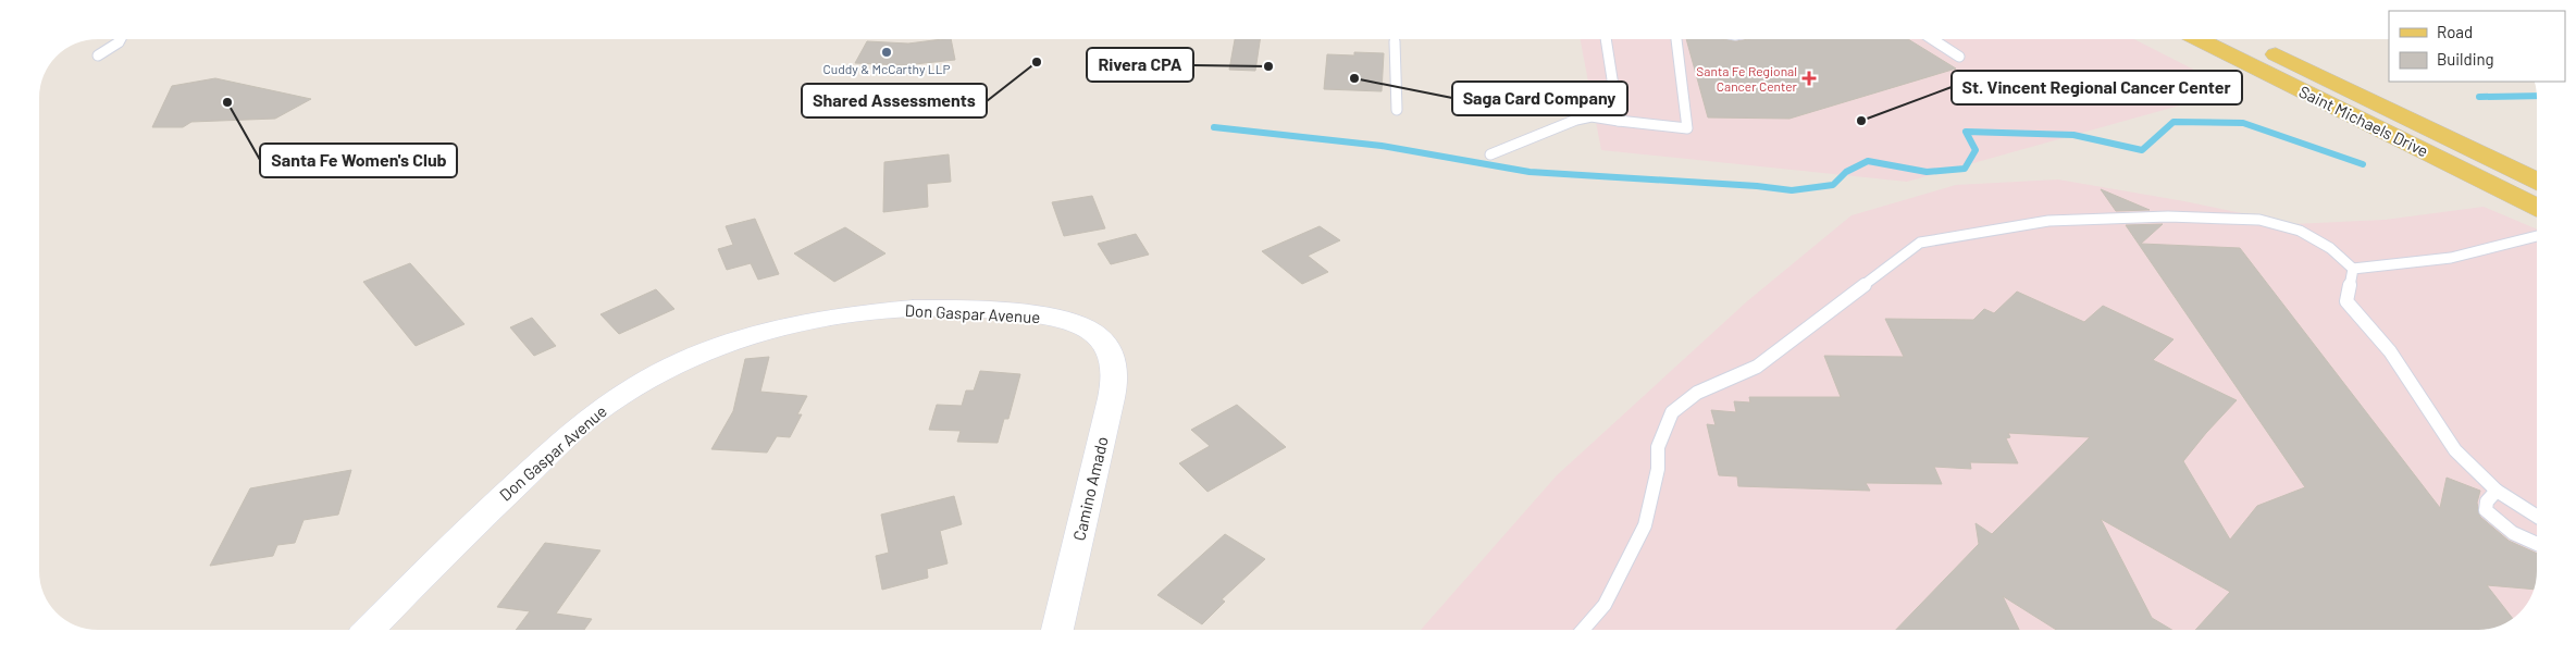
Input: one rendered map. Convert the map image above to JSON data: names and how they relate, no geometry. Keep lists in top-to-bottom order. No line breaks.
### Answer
{"streets":{"main road":["Saint Michaels Drive"],"street":["Don Gaspar Avenue","Camino Amado"]},"crossings":[["Don Gaspar Avenue","Camino Amado"]],"places":{"other":["Cuddy & McCarthy LLP","Shared Assessments","Rivera CPA","Saga Card Company","Santa Fe Women's Club","St. Vincent Regional Cancer Center"],"health":["Santa Fe Regional Cancer Center"]},"legend":["Road","Building"]}
